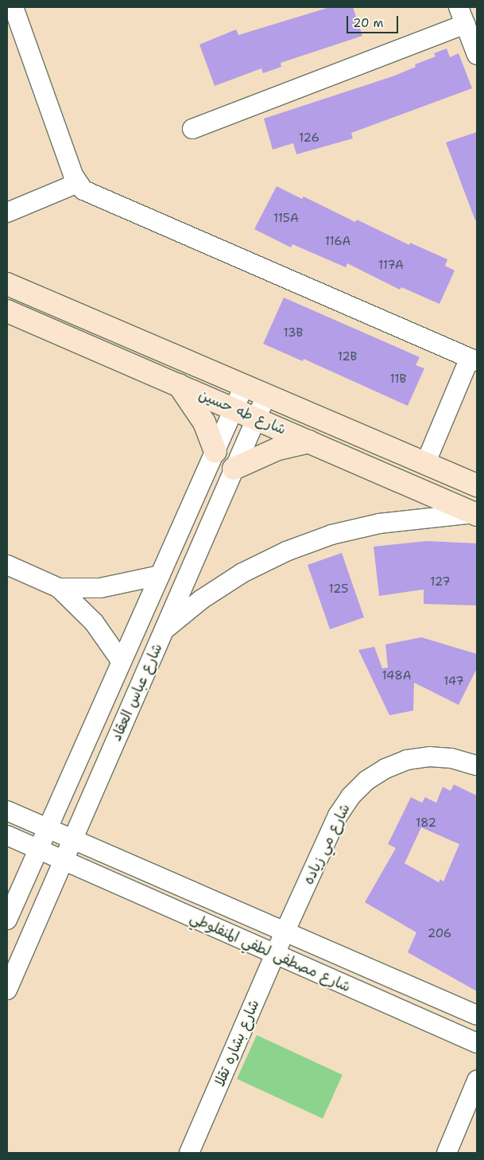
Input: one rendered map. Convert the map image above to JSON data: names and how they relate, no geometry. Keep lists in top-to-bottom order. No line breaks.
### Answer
{"streets":{"street":["شارع طه حسين","شارع عباس العقاد","شارع مي زياده","شارع مصطفى لطفي المنفلوطي","شارع بشاره تقلا"]},"crossings":[["شارع طه حسين","شارع عباس العقاد"],["شارع عباس العقاد","شارع مصطفى لطفي المنفلوطي"],["شارع مي زياده","شارع مصطفى لطفي المنفلوطي"],["شارع مي زياده","شارع بشاره تقلا"],["شارع مصطفى لطفي المنفلوطي","شارع بشاره تقلا"]],"house_numbers":["126","115A","116A","117A","13B","12B","11B","127","125","148A","147","182","206"],"scale_bar":"20 m"}
